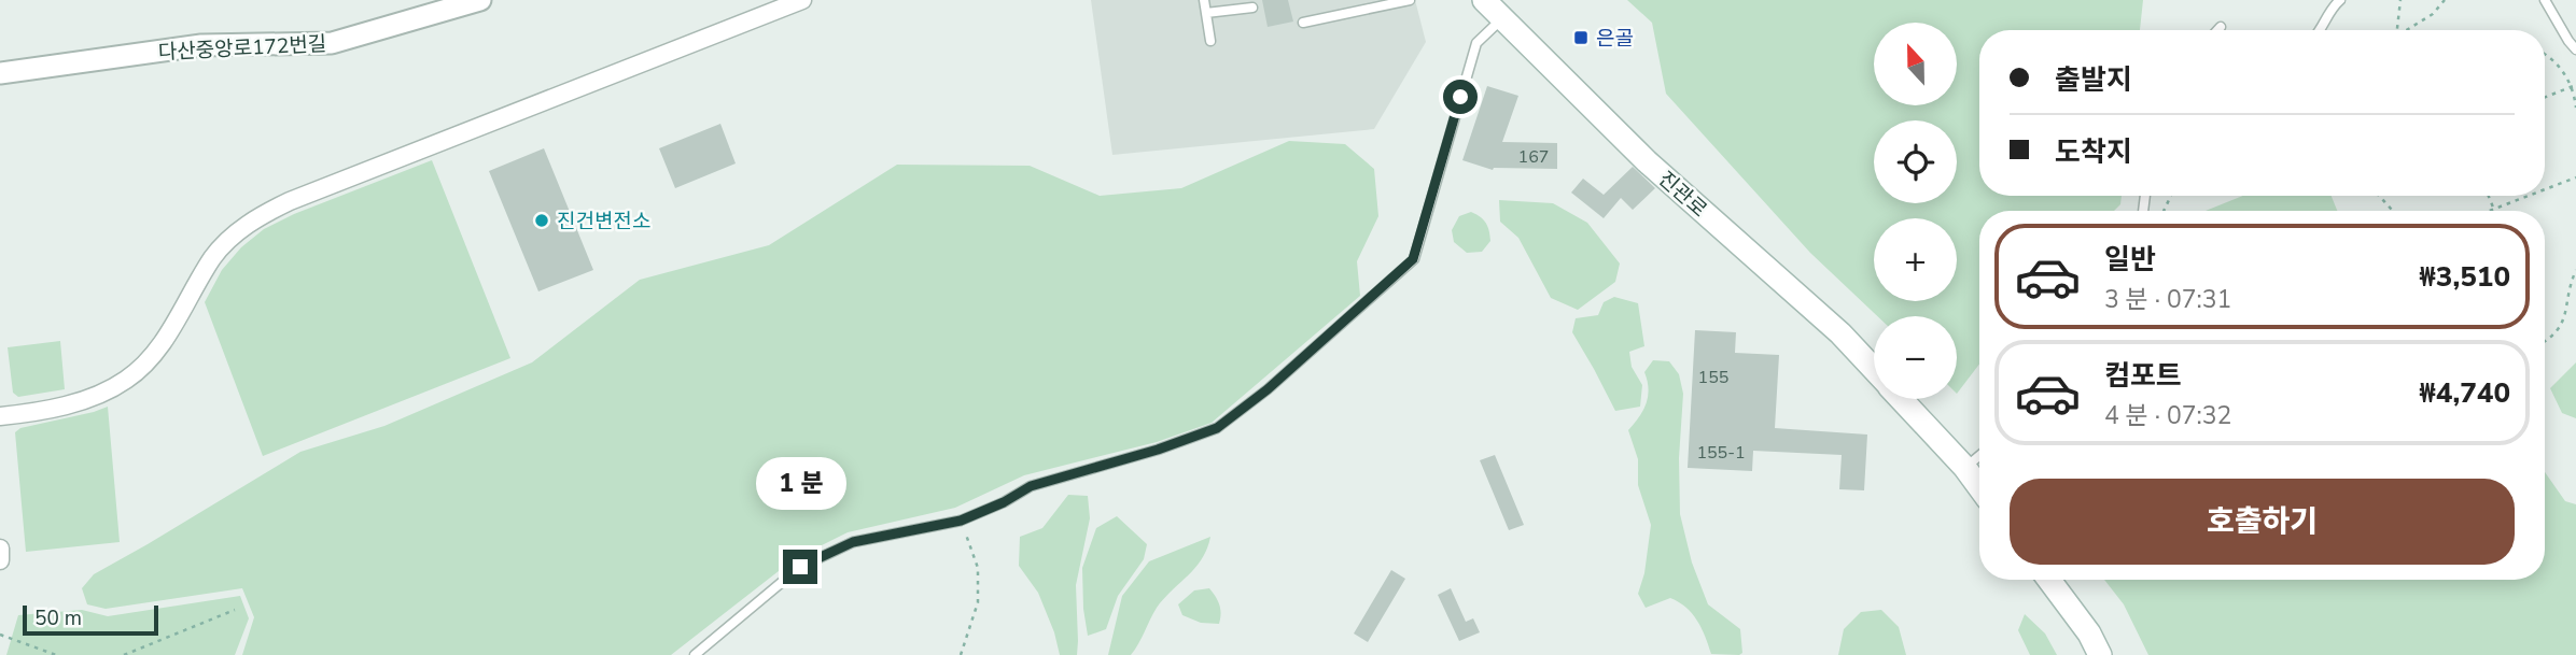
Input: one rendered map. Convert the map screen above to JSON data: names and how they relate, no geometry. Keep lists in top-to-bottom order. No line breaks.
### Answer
{"streets":{"main road":["진관로"],"street":["다산중앙로172번길"]},"places":{"transit":["은골"],"other":["진건변전소"]},"house_numbers":["167","155","155-1"],"scale_bar":"50 m","north":"top","page":{"map_buttons":["+","−"],"banner":["출발지","도착지"],"list":[{"name":"일반","note":"3 분 · 07:31","value":"₩3,510"},{"name":"컴포트","note":"4 분 · 07:32","value":"₩4,740"}],"bubble":"1 분","buttons":"호출하기","scale":"50 m"}}
